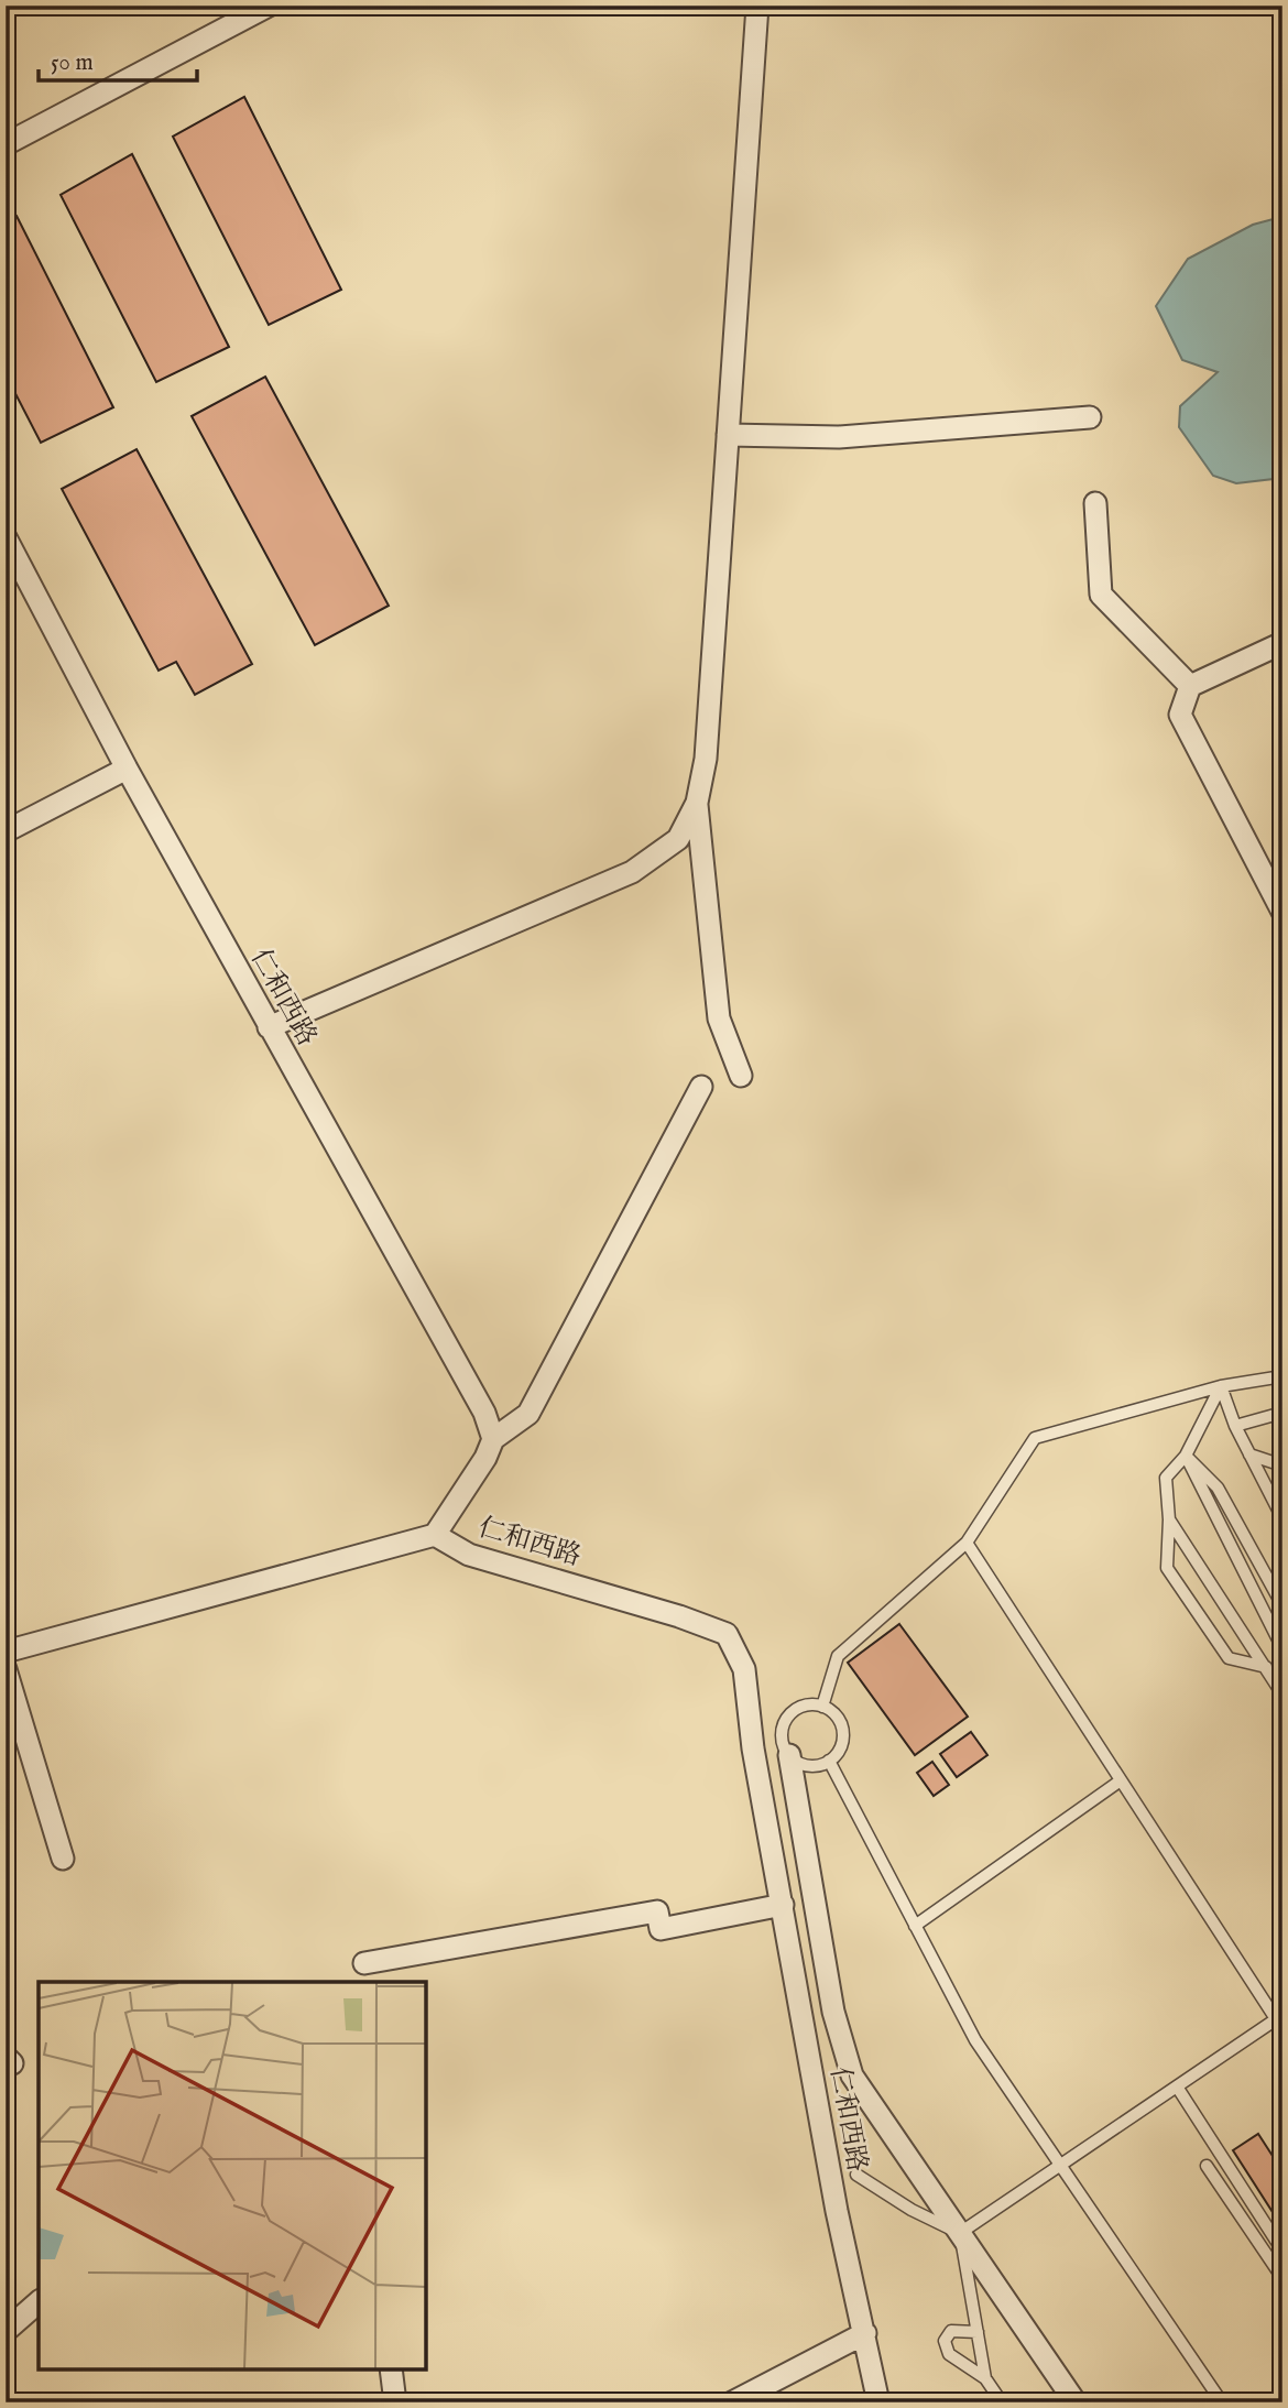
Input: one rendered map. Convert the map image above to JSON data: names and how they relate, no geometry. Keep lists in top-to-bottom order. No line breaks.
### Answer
{"streets":{"street":["仁和西路"]},"scale_bar":"50 m"}
